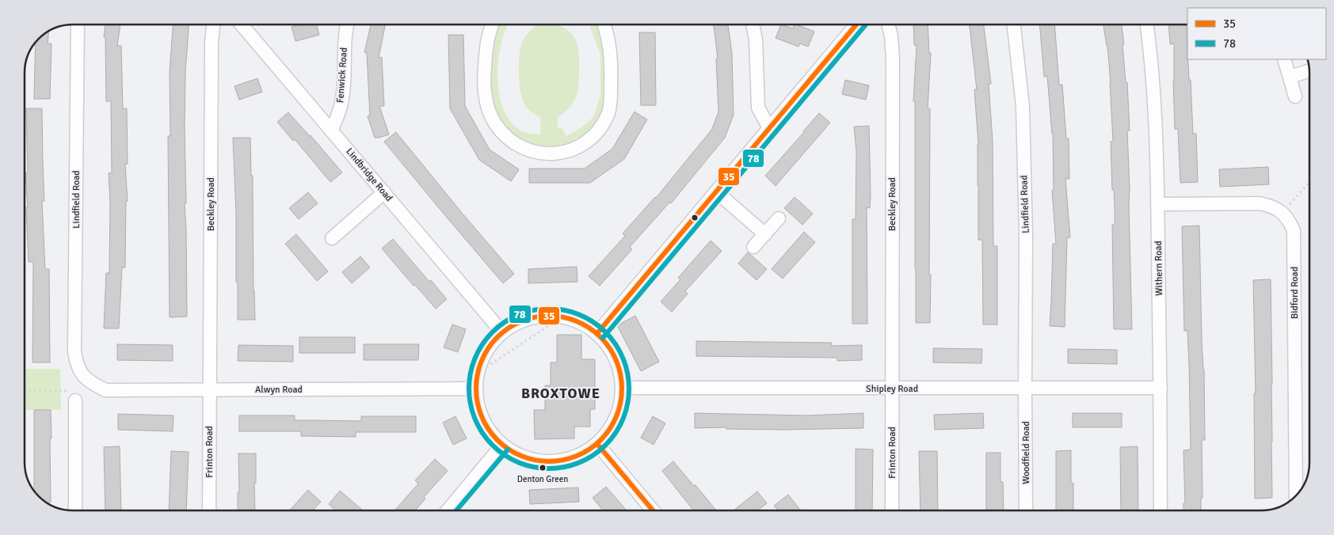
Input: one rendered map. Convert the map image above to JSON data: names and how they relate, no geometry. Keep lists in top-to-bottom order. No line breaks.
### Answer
{"streets":{"street":["Fenwick Road","Lindbridge Road","Lindfield Road","Beckley Road","Withern Road","Bidford Road","Shipley Road","Alwyn Road","Frinton Road","Woodfield Road"]},"crossings":[["Fenwick Road","Lindbridge Road"],["Lindfield Road","Shipley Road"],["Lindfield Road","Alwyn Road"],["Lindfield Road","Woodfield Road"],["Beckley Road","Shipley Road"],["Beckley Road","Alwyn Road"],["Beckley Road","Frinton Road"],["Withern Road","Shipley Road"],["Shipley Road","Frinton Road"],["Shipley Road","Woodfield Road"],["Alwyn Road","Frinton Road"]],"districts":["BROXTOWE"],"places":["Denton Green"],"lines":["transit line 35","transit line 78"],"legend":["35","78"]}
